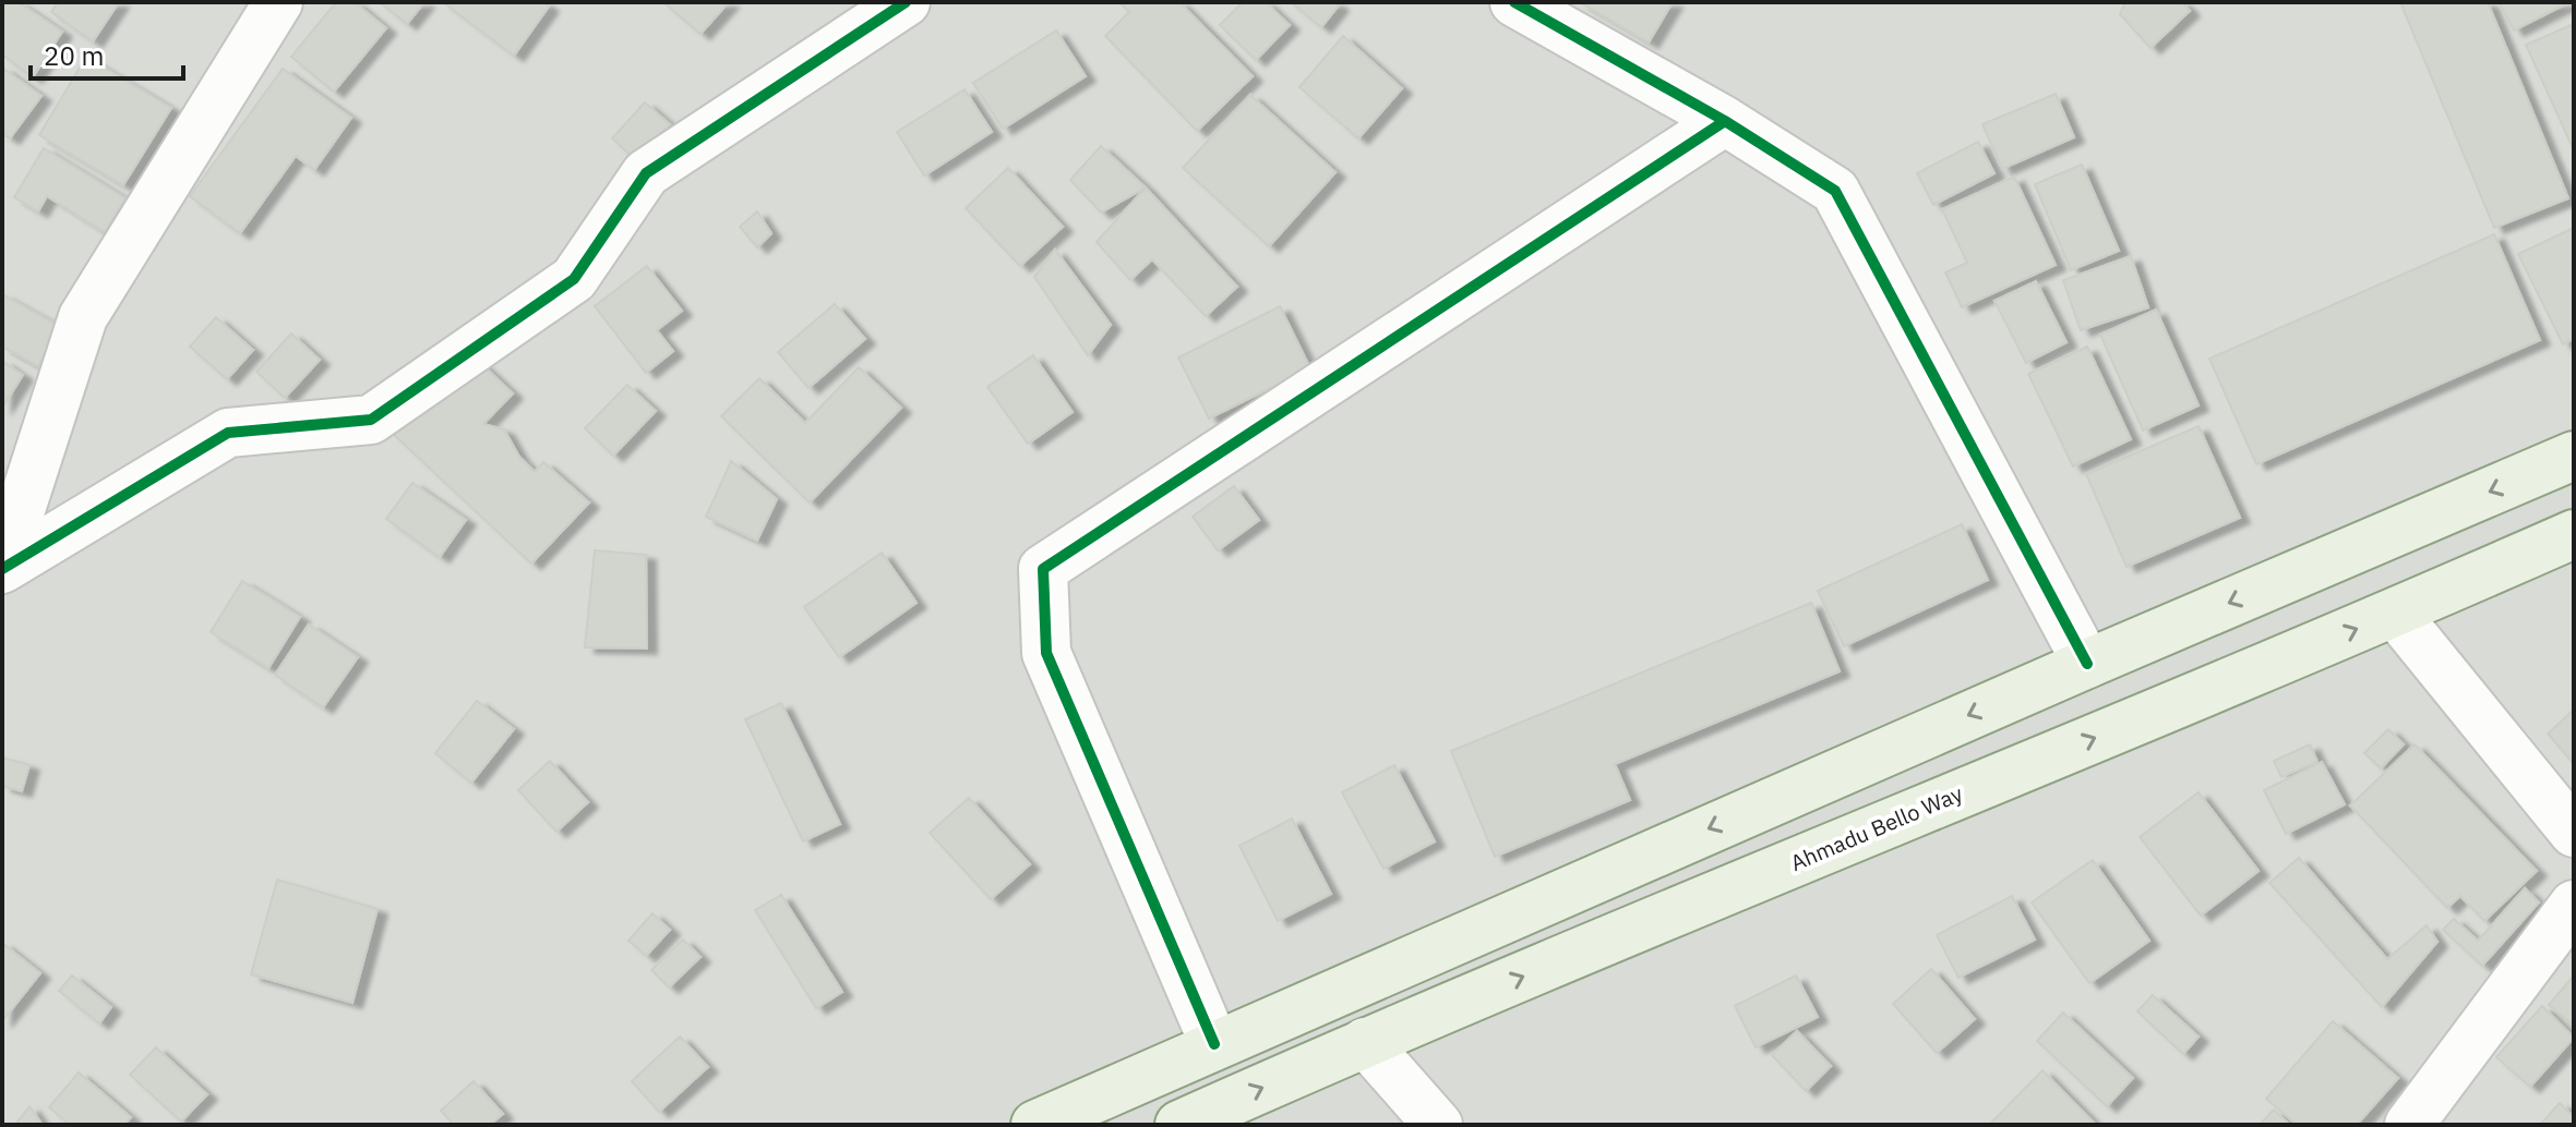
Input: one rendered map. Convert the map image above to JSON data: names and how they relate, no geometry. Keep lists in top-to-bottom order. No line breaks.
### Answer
{"streets":{"main road":["Ahmadu Bello Way"]},"scale_bar":"20 m"}
